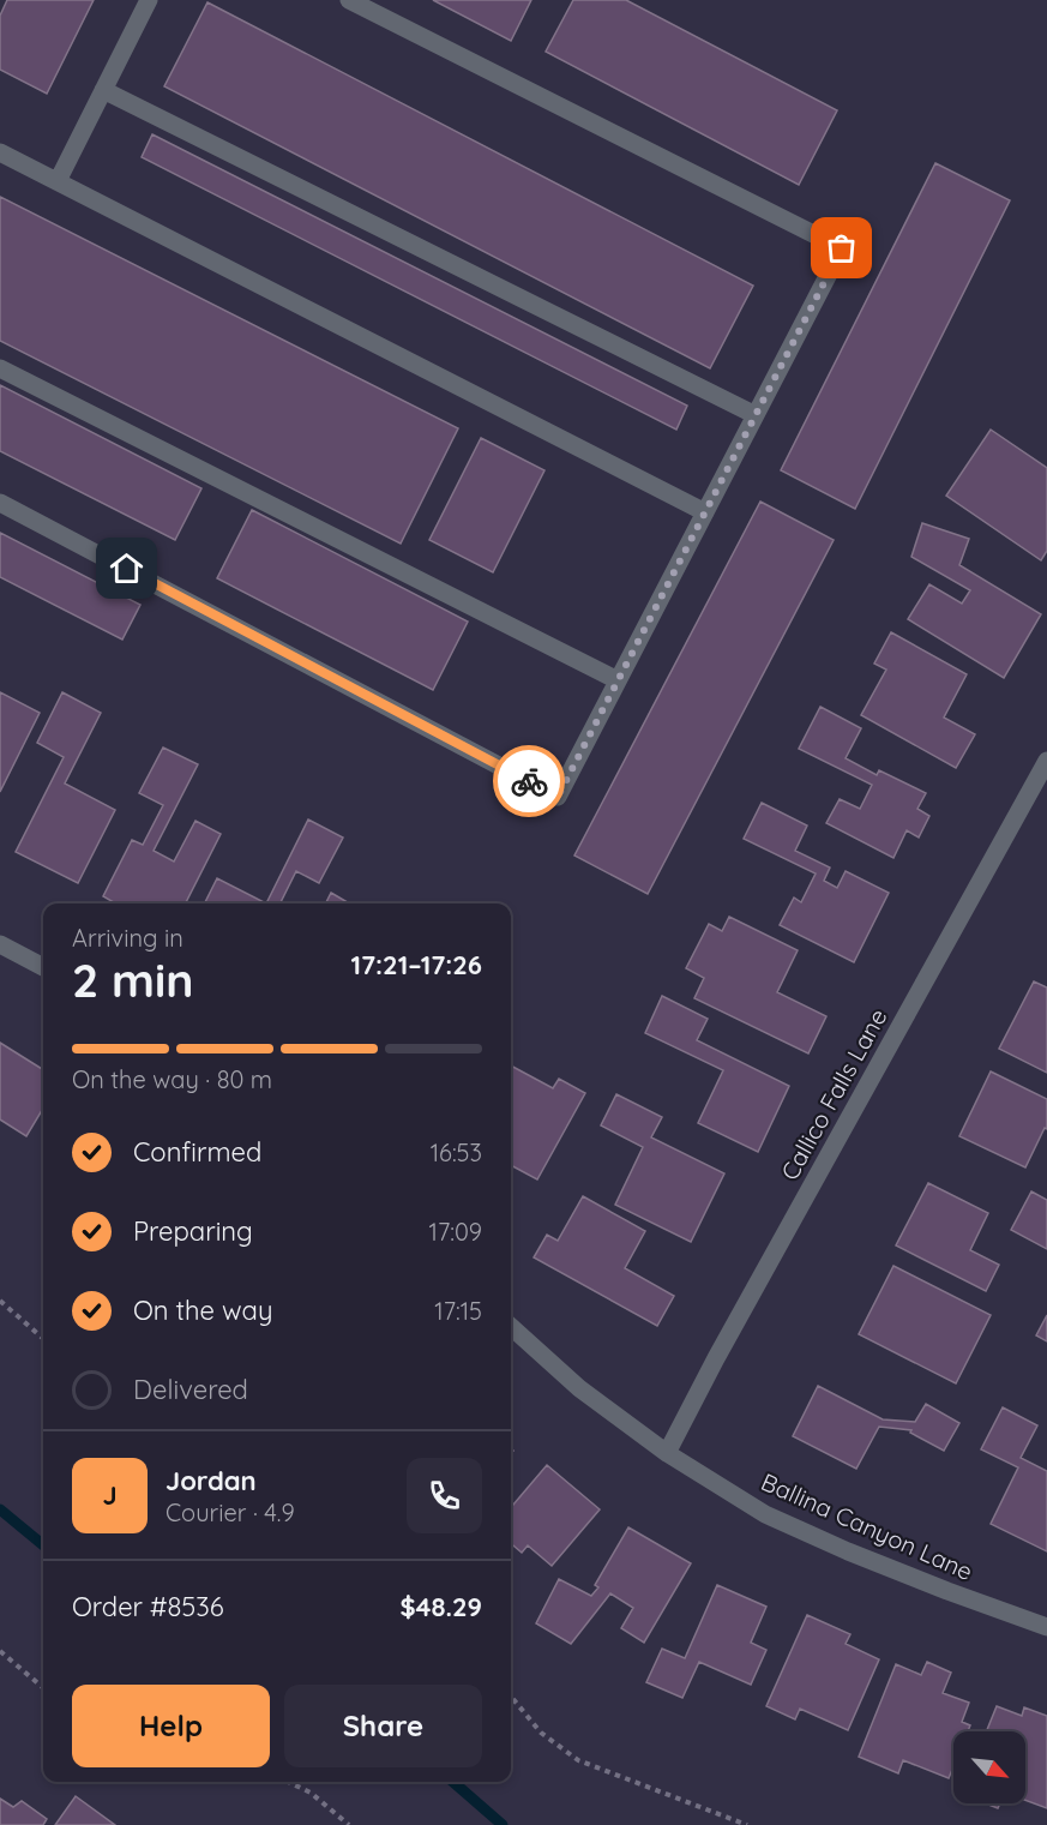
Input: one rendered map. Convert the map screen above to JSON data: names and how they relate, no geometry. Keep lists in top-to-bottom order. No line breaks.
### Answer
{"streets":{"street":["Callico Falls Lane","Ballina Canyon Lane"]},"crossings":[["Callico Falls Lane","Ballina Canyon Lane"]],"north":"bottom right","page":{"heading":["2 min","Arriving in","17:21–17:26"],"panel":["Jordan","Courier · 4.9","Order #8536","$48.29"],"bar":"On the way · 80 m","list":[["Confirmed","16:53"],["Preparing","17:09"],["On the way","17:15"],"Delivered"],"round":"J","buttons":["Help","Share"]}}
